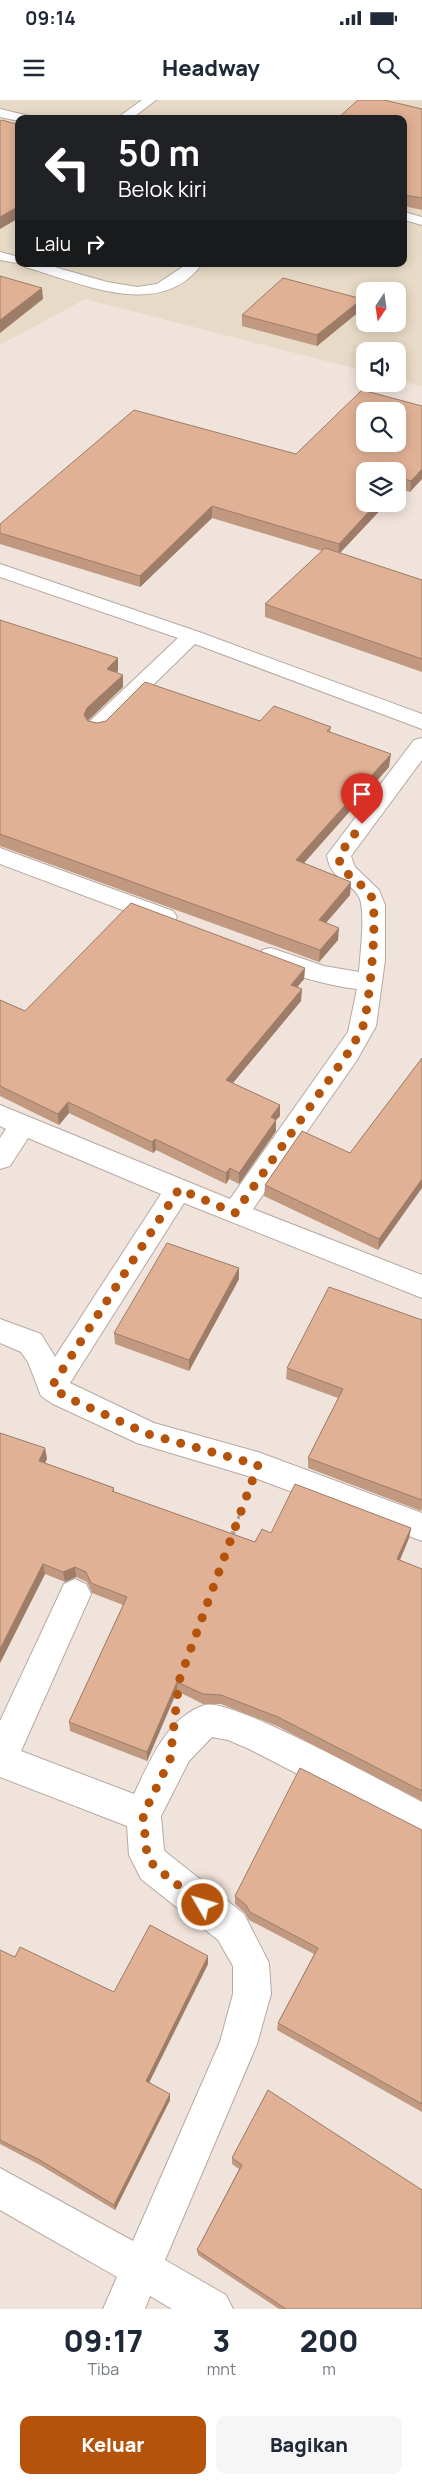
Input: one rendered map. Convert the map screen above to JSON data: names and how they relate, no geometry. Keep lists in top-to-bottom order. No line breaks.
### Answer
{"north":"bottom","page":{"status":"09:14","header":"Headway","turn":["50 m","Belok kiri"],"then":"Lalu","eta":["09:17","Tiba","3","mnt","200","m"],"buttons":["Keluar","Bagikan"]}}
